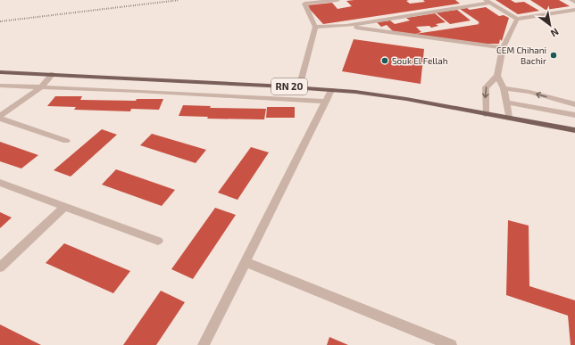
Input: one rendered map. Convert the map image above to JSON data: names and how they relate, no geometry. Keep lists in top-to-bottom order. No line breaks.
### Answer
{"streets":{"main road":["RN 20"]},"places":["CEM Chihani Bachir","Souk El Fellah"],"north":"bottom right"}
